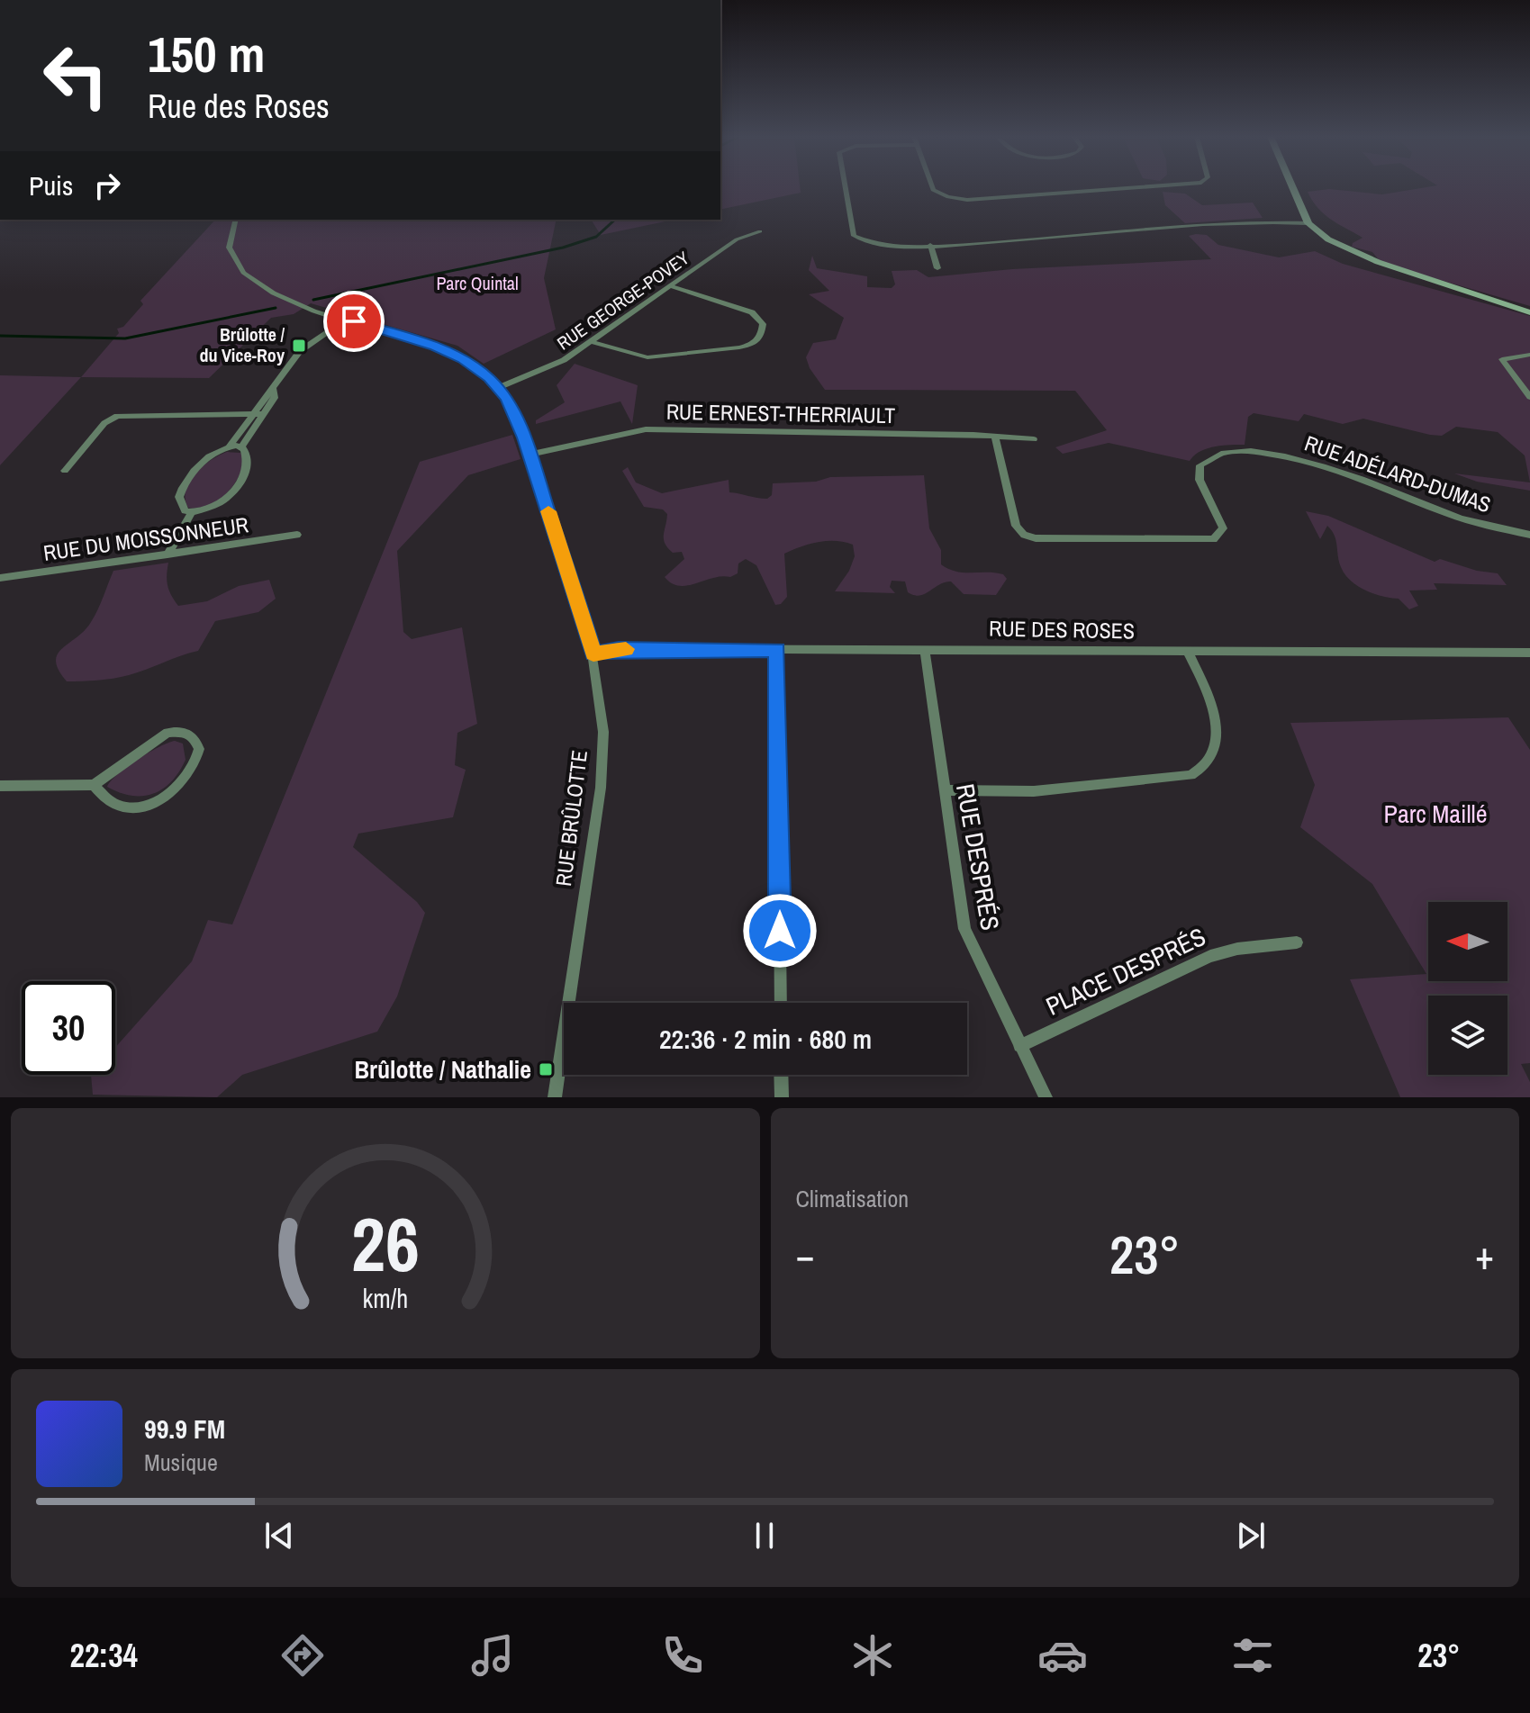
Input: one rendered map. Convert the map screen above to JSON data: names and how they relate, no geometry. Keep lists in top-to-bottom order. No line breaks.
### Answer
{"streets":{"street":["RUE GEORGE-POVEY","RUE ERNEST-THERRIAULT","RUE ADÉLARD-DUMAS","RUE DU MOISSONNEUR","RUE DES ROSES","RUE BRÛLOTTE","RUE DESPRÉS","PLACE DESPRÉS"]},"crossings":[["RUE GEORGE-POVEY","RUE BRÛLOTTE"],["RUE ERNEST-THERRIAULT","RUE ADÉLARD-DUMAS"],["RUE ERNEST-THERRIAULT","RUE BRÛLOTTE"],["RUE DES ROSES","RUE BRÛLOTTE"],["RUE DES ROSES","RUE DESPRÉS"],["RUE DESPRÉS","PLACE DESPRÉS"]],"parks":["Parc Quintal","Parc Maillé"],"places":{"transit":["Brûlotte / du Vice-Roy","Brûlotte / Nathalie"]},"north":"left","page":{"turn":["150 m","Rue des Roses"],"then":"Puis","limit":"30","trip":"22:36 · 2 min · 680 m","tile":"Climatisation","heat":["−","23°","+"],"song":["99.9 FM","Musique"],"tabs":["22:34","23°"],"gauge":["26","km/h"]}}
